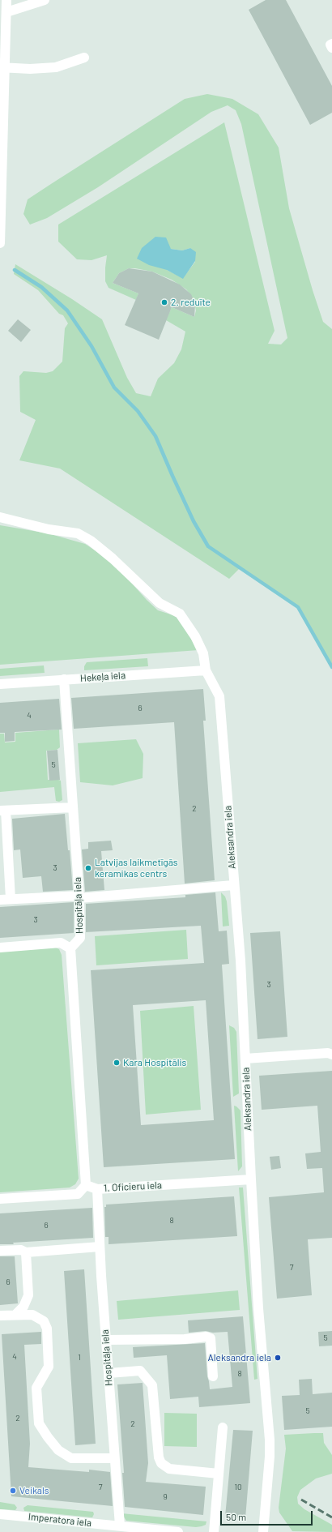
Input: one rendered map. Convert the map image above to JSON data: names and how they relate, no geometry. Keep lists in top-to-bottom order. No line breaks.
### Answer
{"streets":{"street":["Hekeļa iela","Aleksandra iela","Hospitāļa iela","1. Oficieru iela","Imperatora iela"]},"crossings":[["Hekeļa iela","Aleksandra iela"],["Hekeļa iela","Hospitāļa iela"],["Aleksandra iela","1. Oficieru iela"],["Hospitāļa iela","1. Oficieru iela"],["Hospitāļa iela","Imperatora iela"]],"places":["2. reduīte","Latvijas laikmetīgās keramikas centrs","Kara Hospitālis","Aleksandra iela","Veikals"],"house_numbers":["6","4","5","2","3","3","3","8","6","7","6","5","4","1","8","5","2","2","7","10","9"],"scale_bar":"50 m"}
